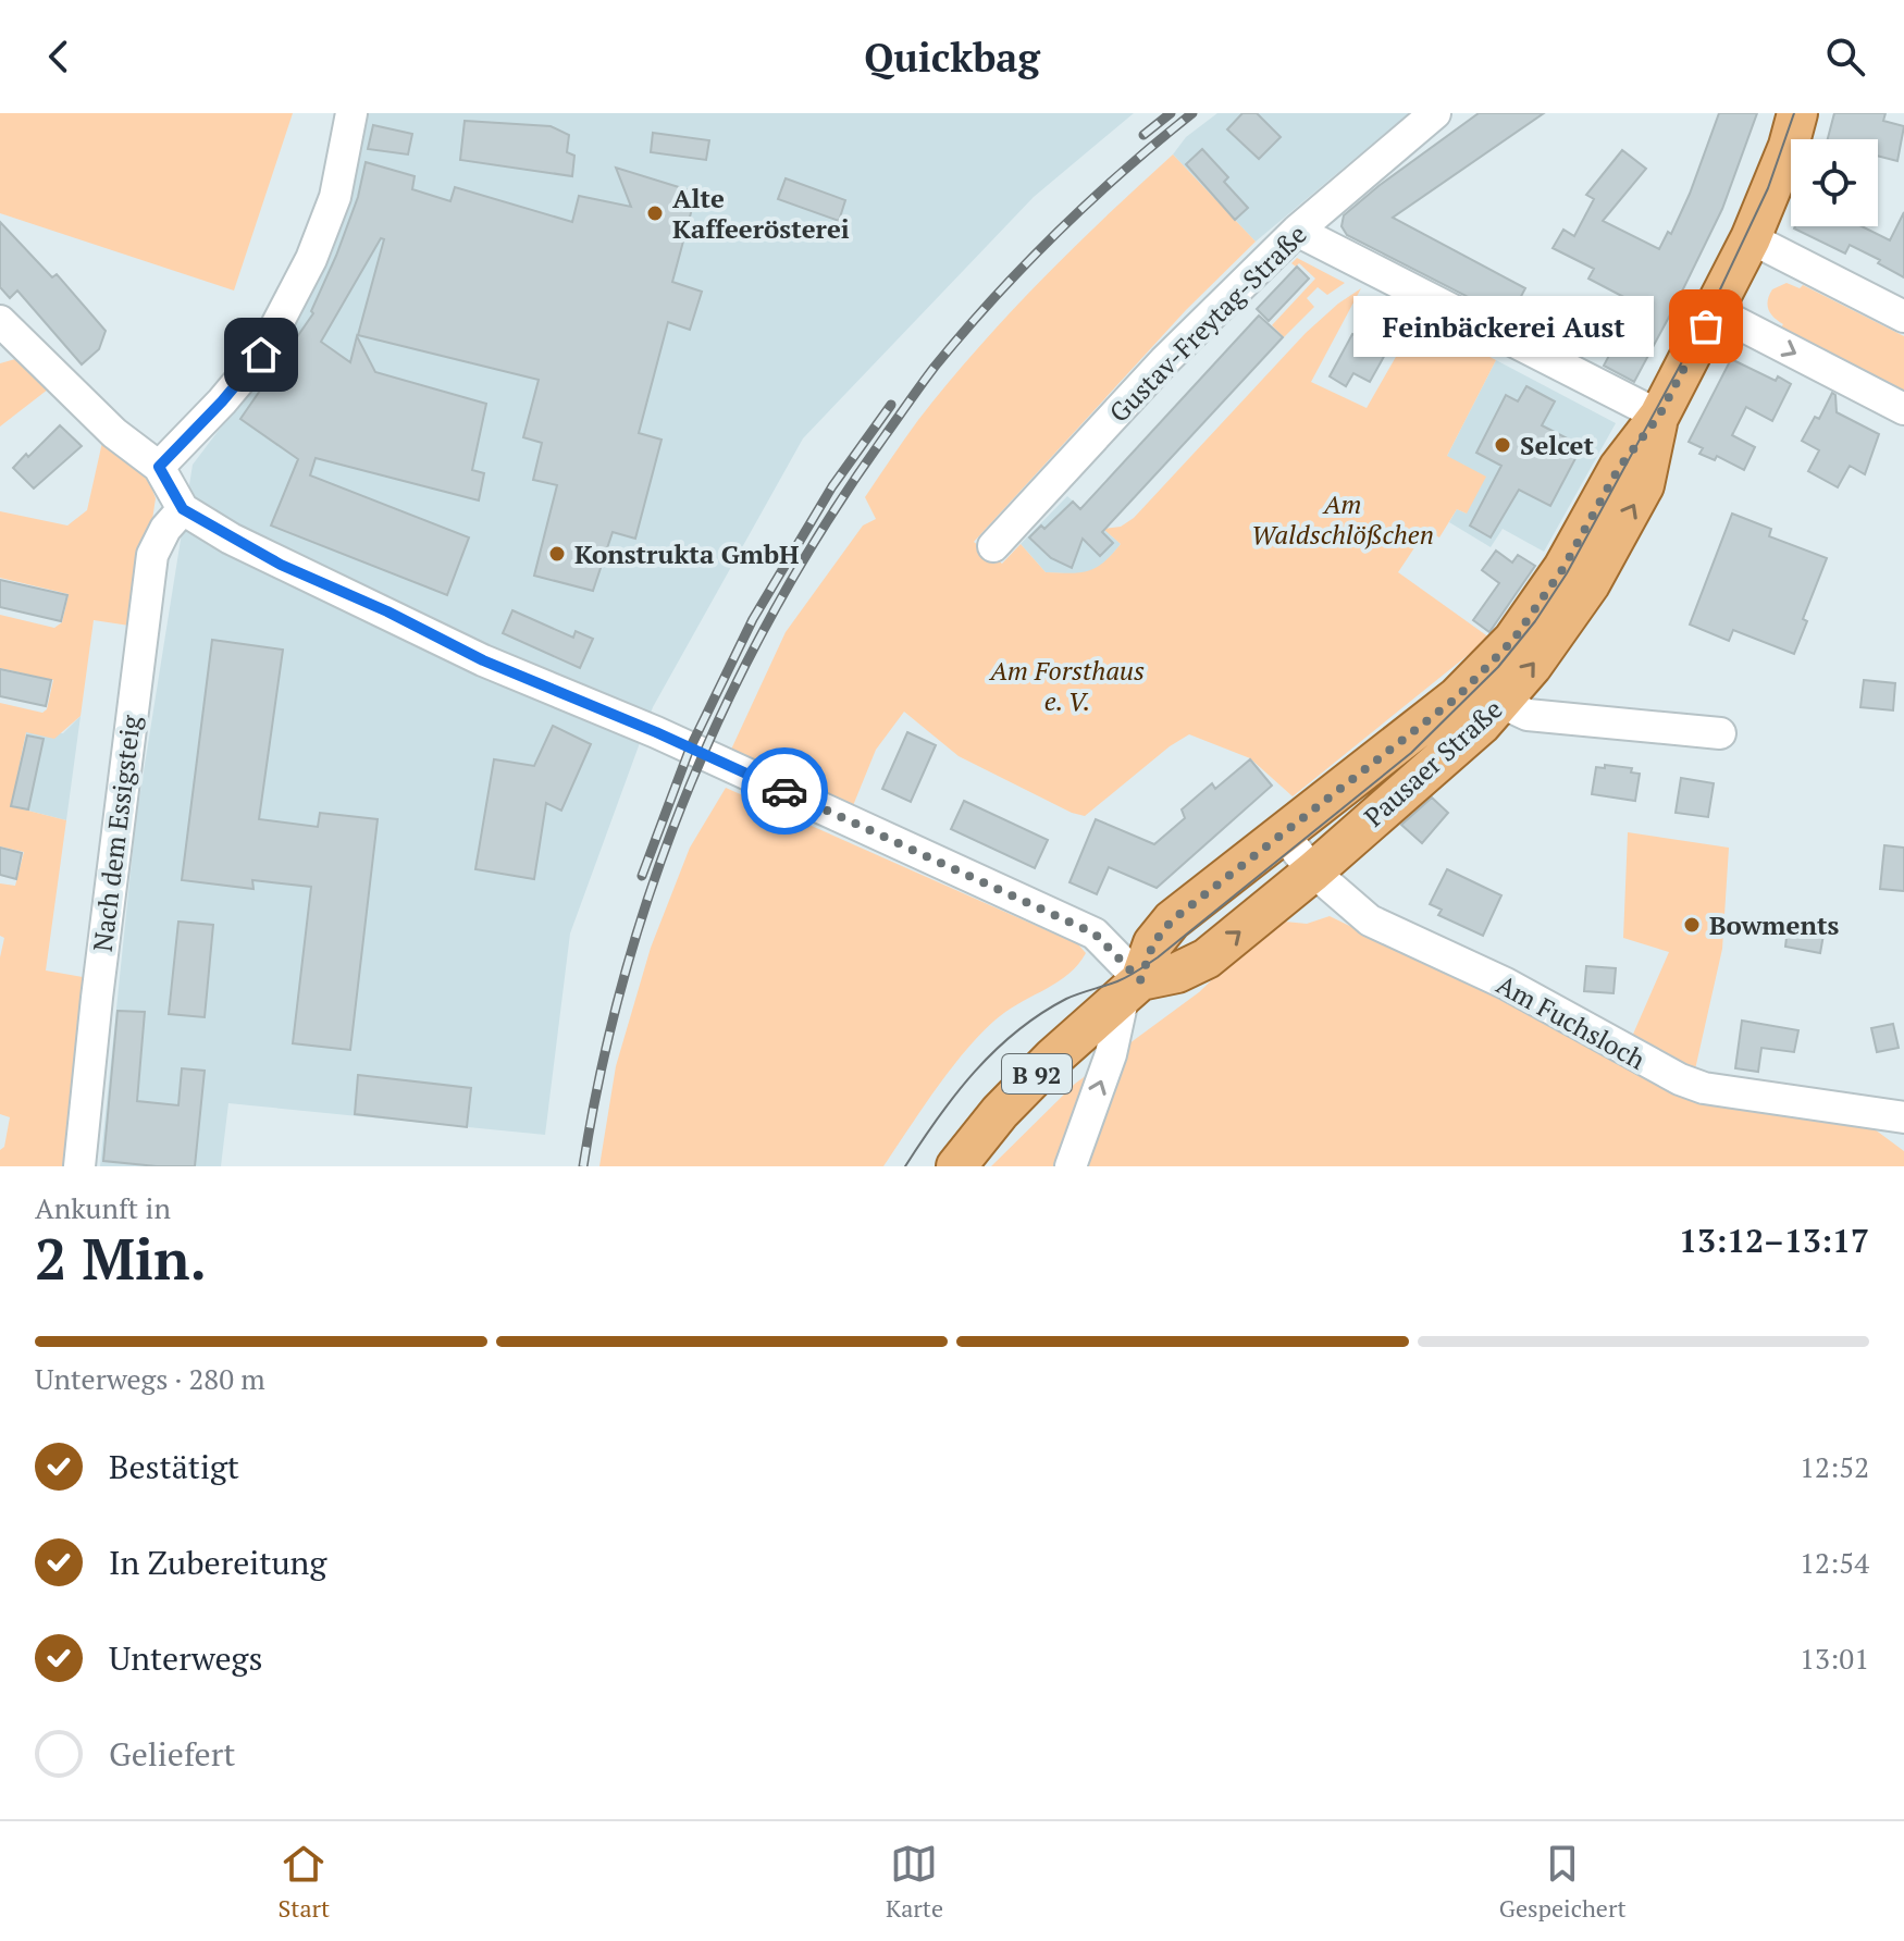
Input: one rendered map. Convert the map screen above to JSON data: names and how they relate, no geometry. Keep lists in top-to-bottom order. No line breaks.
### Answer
{"streets":{"main road":["Pausaer Straße","B 92"],"street":["Gustav-Freytag-Straße","Nach dem Essigsteig","Am Fuchsloch"]},"crossings":[["Pausaer Straße","Am Fuchsloch"]],"parks":["Am Waldschlößchen","Am Forsthaus e. V."],"places":["Alte Kaffeerösterei","Feinbäckerei Aust","Selcet","Konstrukta GmbH","Bowments"],"page":{"header":"Quickbag","bubble":"Feinbäckerei Aust","heading":["2 Min.","Ankunft in","13:12–13:17"],"bar":"Unterwegs · 280 m","list":[["Bestätigt","12:52"],["In Zubereitung","12:54"],["Unterwegs","13:01"],"Geliefert"],"tabs":["Start","Karte","Gespeichert"]}}
